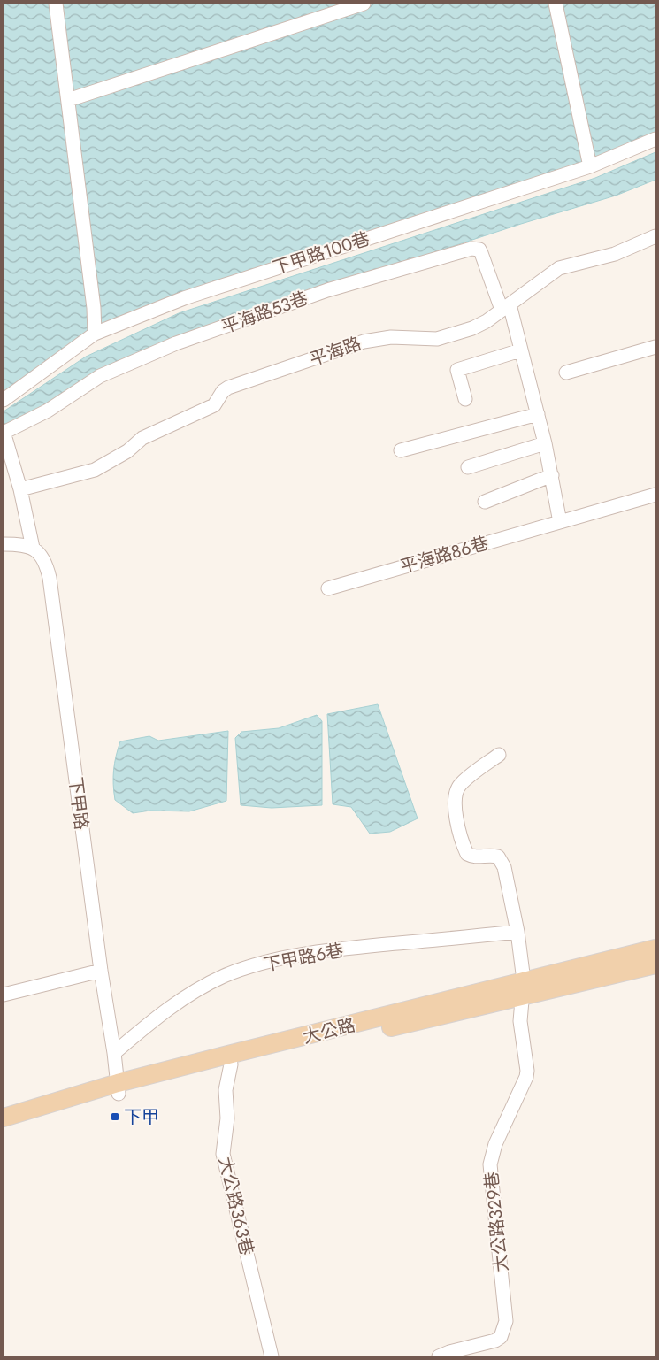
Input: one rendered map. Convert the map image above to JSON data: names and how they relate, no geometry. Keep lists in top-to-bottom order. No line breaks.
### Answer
{"streets":{"main road":["大公路"],"street":["下甲路100巷","平海路53巷","平海路","平海路86巷","下甲路","下甲路6巷","大公路363巷","大公路329巷"]},"crossings":[["平海路53巷","平海路"],["下甲路","下甲路6巷"],["下甲路","大公路"],["下甲路6巷","大公路329巷"],["大公路","大公路363巷"],["大公路","大公路329巷"]],"places":{"transit":["下甲"]}}
